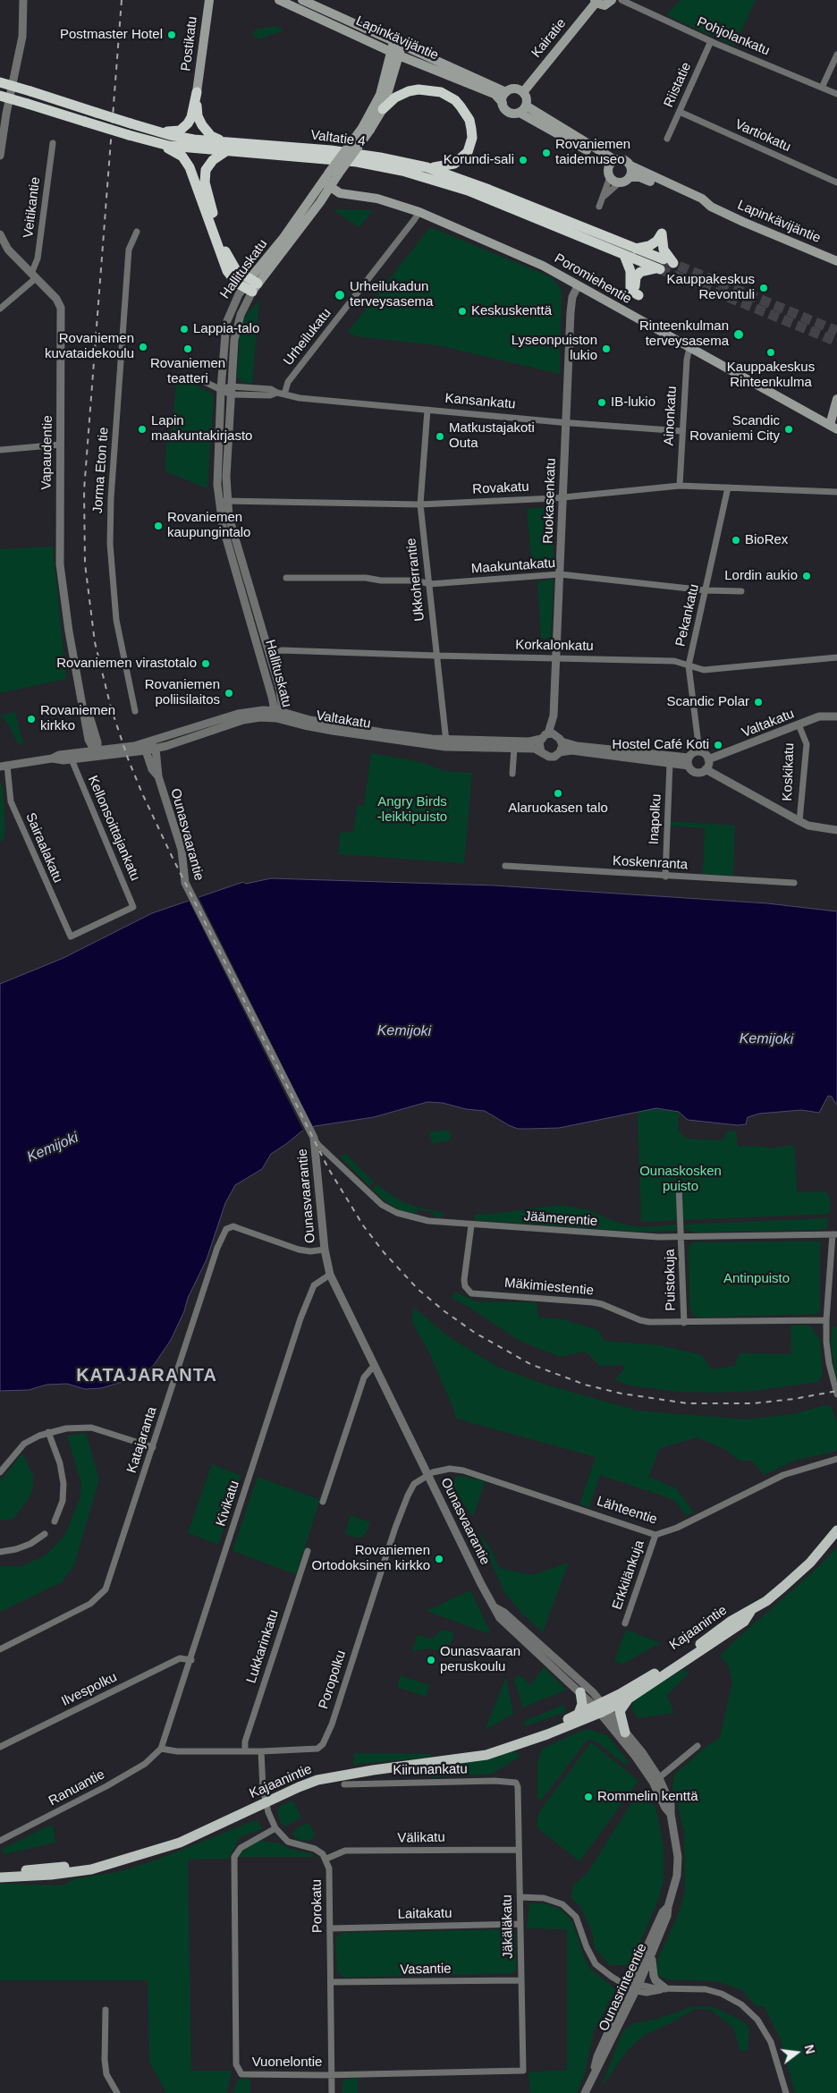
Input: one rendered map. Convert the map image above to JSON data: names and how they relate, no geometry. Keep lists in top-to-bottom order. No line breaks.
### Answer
{"streets":{"highway":["Valtatie 4"],"main road":["Lapinkävijäntie","Kairatie","Postikatu","Hallituskatu","Poromiehentie","Kajaanintie"],"street":["Pohjolankatu","Riistatie","Vartiokatu","Veitikantie","Urheilukatu","Kansankatu","Ainonkatu","Vapaudentie","Jorma Eton tie","Rovakatu","Ruokasenkatu","Maakuntakatu","Ukkoherrantie","Pekankatu","Korkalonkatu","Valtakatu","Koskikatu","Inapolku","Kellonsoittajankatu","Ounasvaarantie","Sairaalakatu","Koskenranta","Jäämerentie","Puistokuja","Mäkimiestentie","Katajaranta","Kivikatu","Lähteentie","Erkkilänkuja","Lukkarinkatu","Poropolku","Ilvespolku","Kiirunankatu","Ranuantie","Välikatu","Porokatu","Laitakatu","Jäkäläkatu","Vasantie","Ounasrinteentie","Vuonelontie"]},"crossings":[["Pohjolankatu","Riistatie"],["Lapinkävijäntie","Kairatie"],["Lapinkävijäntie","Hallituskatu"],["Riistatie","Vartiokatu"],["Veitikantie","Vapaudentie"],["Hallituskatu","Poromiehentie"],["Hallituskatu","Kansankatu"],["Hallituskatu","Rovakatu"],["Hallituskatu","Korkalonkatu"],["Hallituskatu","Valtakatu"],["Poromiehentie","Urheilukatu"],["Poromiehentie","Ainonkatu"],["Poromiehentie","Ruokasenkatu"],["Urheilukatu","Kansankatu"],["Kansankatu","Ainonkatu"],["Kansankatu","Ruokasenkatu"],["Kansankatu","Ukkoherrantie"],["Ainonkatu","Rovakatu"],["Vapaudentie","Valtakatu"],["Rovakatu","Ruokasenkatu"],["Rovakatu","Ukkoherrantie"],["Rovakatu","Pekankatu"],["Ruokasenkatu","Maakuntakatu"],["Ruokasenkatu","Korkalonkatu"],["Ruokasenkatu","Valtakatu"],["Maakuntakatu","Ukkoherrantie"],["Maakuntakatu","Pekankatu"],["Ukkoherrantie","Korkalonkatu"],["Ukkoherrantie","Valtakatu"],["Pekankatu","Korkalonkatu"],["Pekankatu","Valtakatu"],["Valtakatu","Koskikatu"],["Valtakatu","Ounasvaarantie"],["Inapolku","Koskenranta"],["Kellonsoittajankatu","Sairaalakatu"],["Ounasvaarantie","Jäämerentie"],["Ounasvaarantie","Katajaranta"],["Ounasvaarantie","Kivikatu"],["Ounasvaarantie","Lähteentie"],["Ounasvaarantie","Kajaanintie"],["Ounasvaarantie","Poropolku"],["Ounasvaarantie","Ounasrinteentie"],["Jäämerentie","Puistokuja"],["Jäämerentie","Mäkimiestentie"],["Puistokuja","Mäkimiestentie"],["Kivikatu","Poropolku"],["Kivikatu","Ilvespolku"],["Kivikatu","Ranuantie"],["Lähteentie","Erkkilänkuja"],["Lähteentie","Poropolku"],["Kajaanintie","Ounasrinteentie"],["Lukkarinkatu","Poropolku"],["Poropolku","Ranuantie"],["Kiirunankatu","Jäkäläkatu"],["Välikatu","Porokatu"],["Välikatu","Jäkäläkatu"],["Porokatu","Laitakatu"],["Porokatu","Vasantie"],["Porokatu","Vuonelontie"],["Laitakatu","Jäkäläkatu"],["Jäkäläkatu","Vasantie"],["Jäkäläkatu","Vuonelontie"]],"districts":["KATAJARANTA"],"water":["Kemijoki"],"parks":["Angry Birds -leikkipuisto","Ounaskosken puisto","Antinpuisto"],"places":["Postmaster Hotel","Rovaniemen taidemuseo","Korundi-sali","Kauppakeskus Revontuli","Urheilukadun terveysasema","Keskuskenttä","Lappia-talo","Rinteenkulman terveysasema","Rovaniemen kuvataidekoulu","Rovaniemen teatteri","Lyseonpuiston lukio","Kauppakeskus Rinteenkulma","IB-lukio","Lapin maakuntakirjasto","Scandic Rovaniemi City","Matkustajakoti Outa","Rovaniemen kaupungintalo","BioRex","Lordin aukio","Rovaniemen virastotalo","Rovaniemen poliisilaitos","Scandic Polar","Rovaniemen kirkko","Hostel Café Koti","Alaruokasen talo","Rovaniemen Ortodoksinen kirkko","Ounasvaaran peruskoulu","Rommelin kenttä"],"north":"right"}
